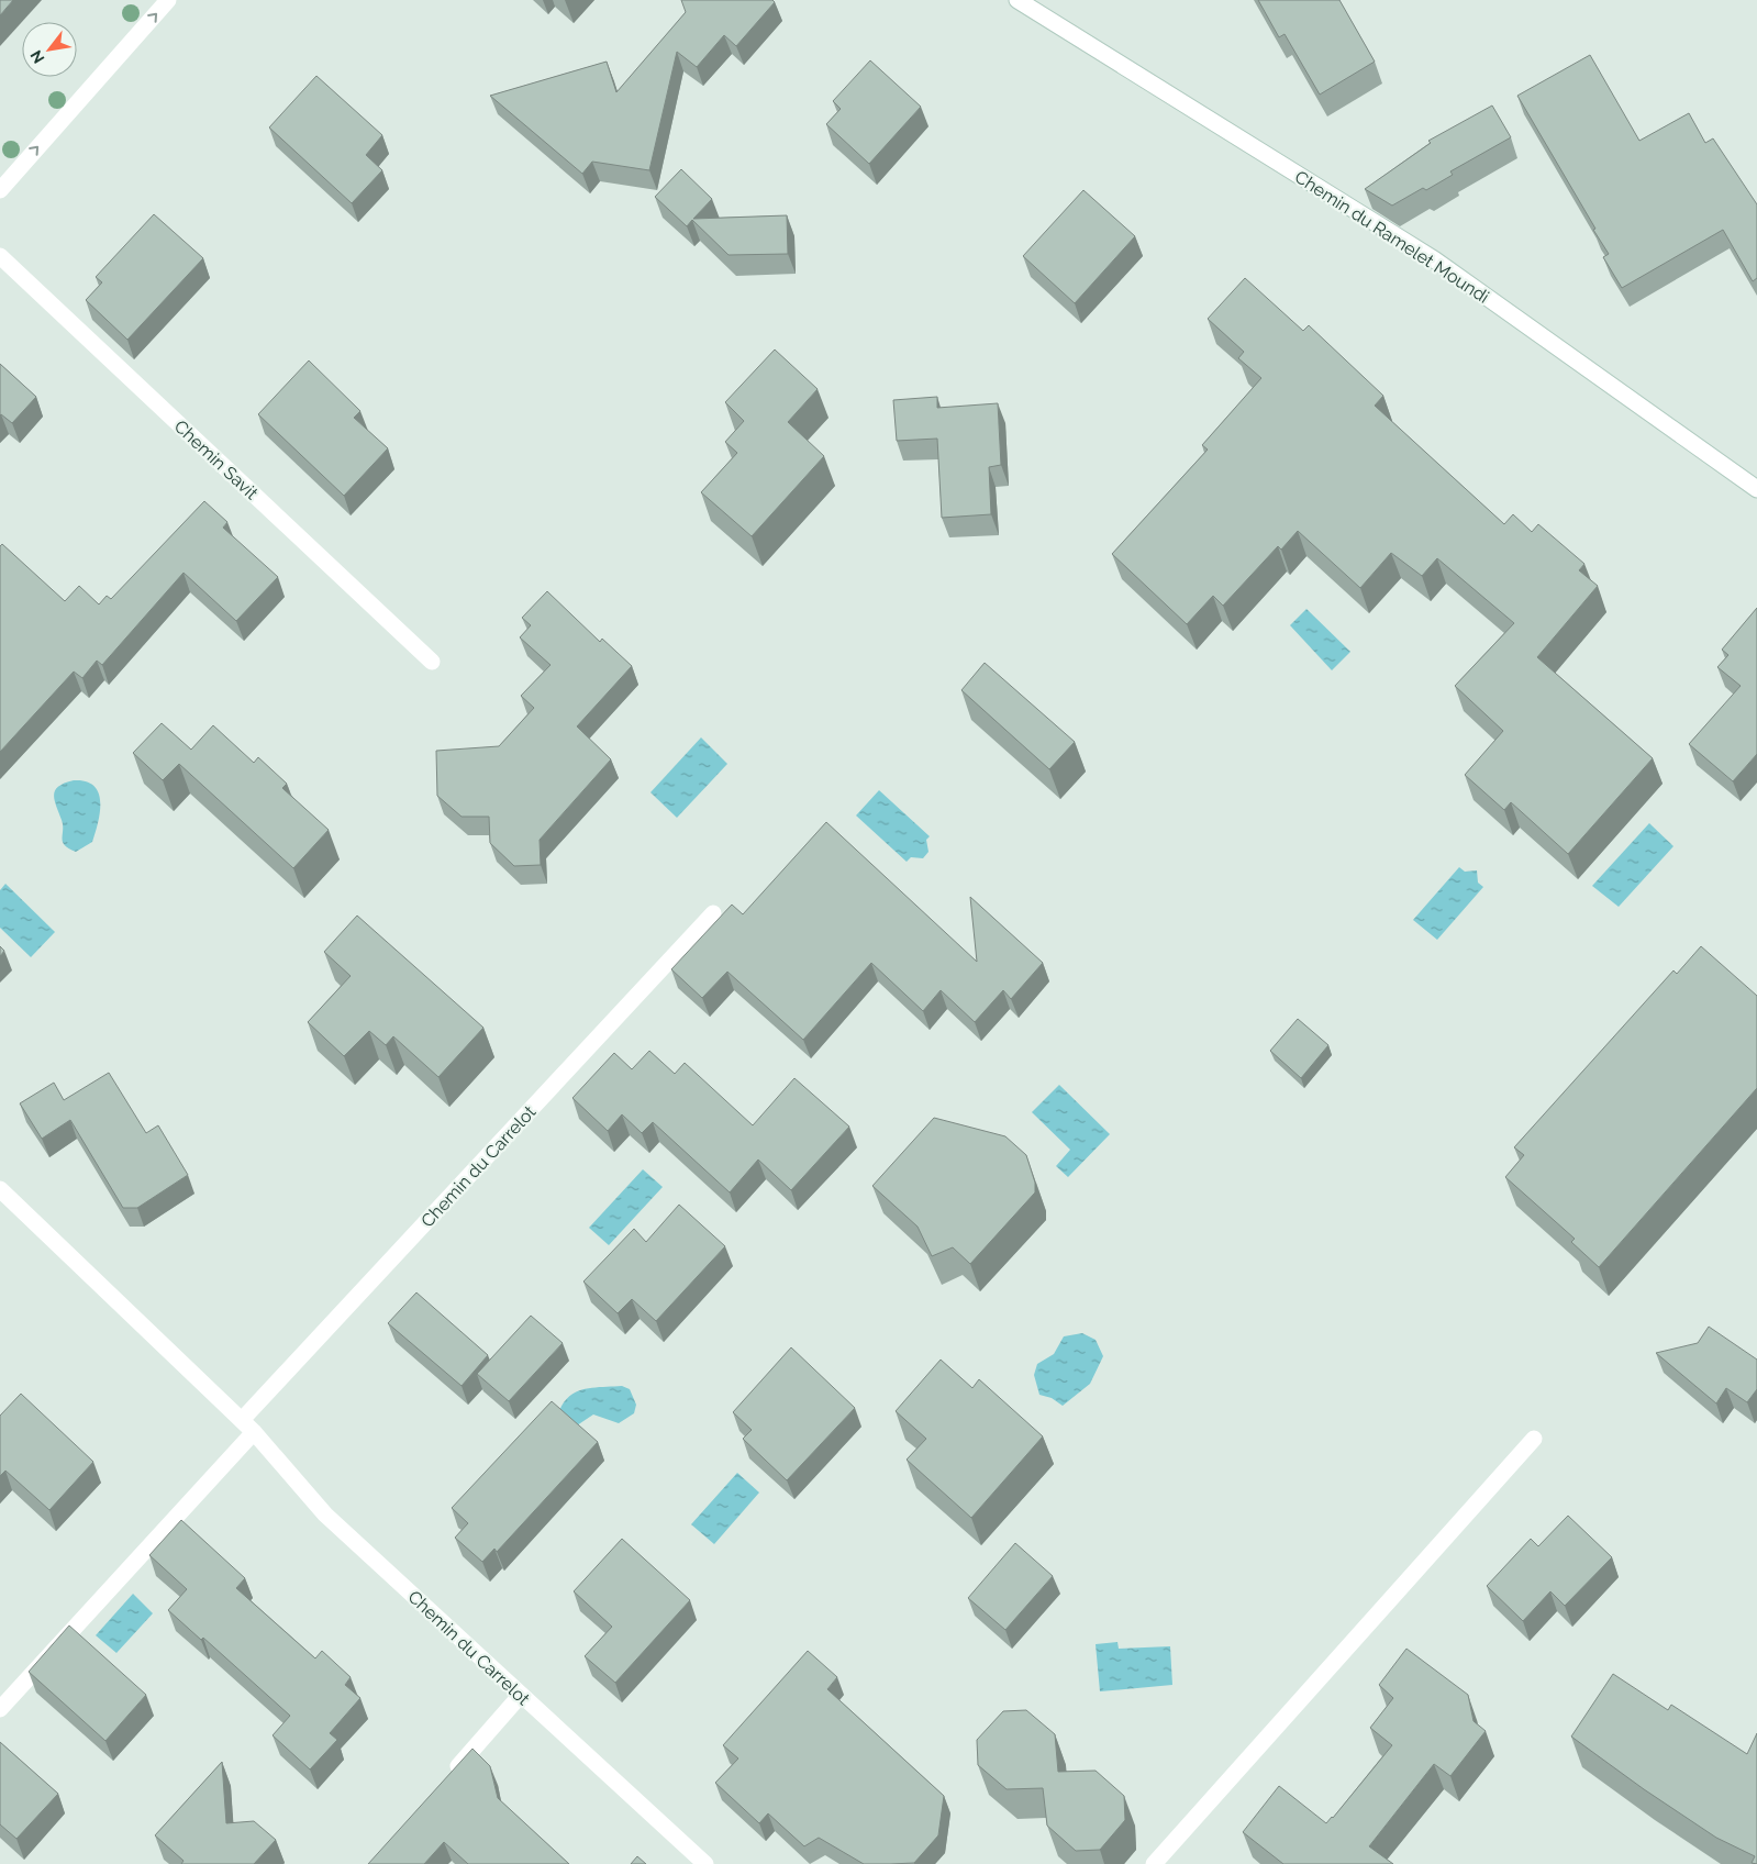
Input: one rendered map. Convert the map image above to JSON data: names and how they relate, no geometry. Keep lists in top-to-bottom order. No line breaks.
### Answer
{"streets":{"street":["Chemin du Ramelet Moundi","Chemin Savit","Chemin du Carrelot"]},"north":"bottom left"}
